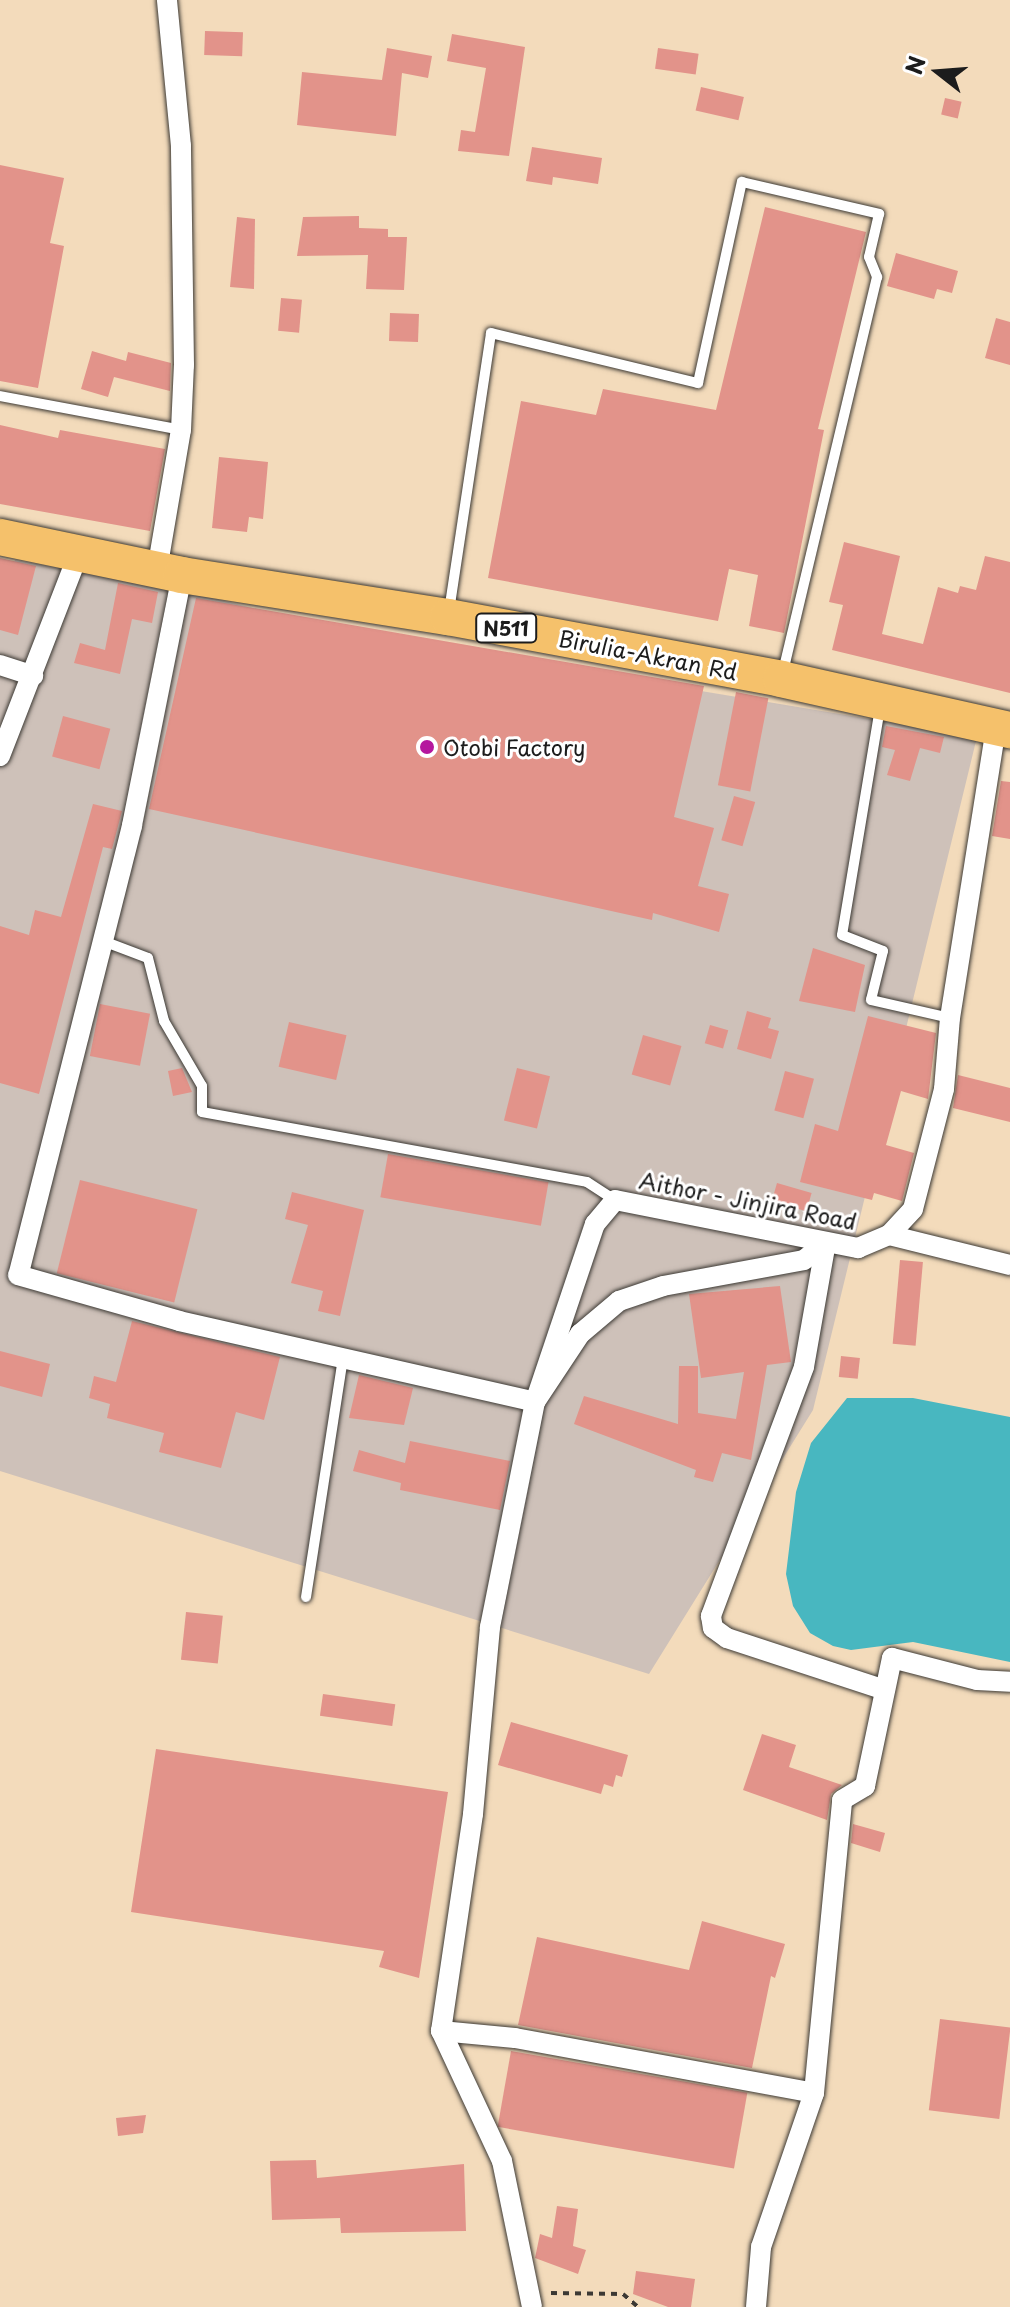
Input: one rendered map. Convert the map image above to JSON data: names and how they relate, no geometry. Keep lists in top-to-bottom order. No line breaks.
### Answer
{"streets":{"highway":["N511","Birulia-Akran Rd"],"street":["Aithor - Jinjira Road"]},"places":["Otobi Factory"],"north":"left"}
